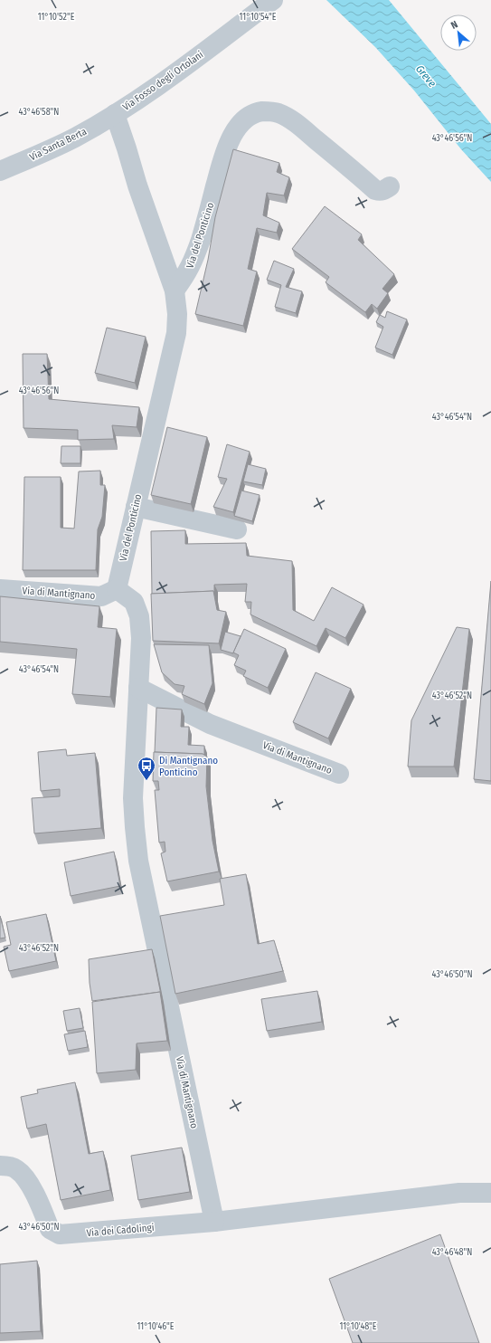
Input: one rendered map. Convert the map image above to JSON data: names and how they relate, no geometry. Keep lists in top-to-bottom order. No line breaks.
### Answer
{"streets":{"street":["Via Fosso degli Ortolani","Via Santa Berta","Via del Ponticino","Via di Mantignano","Via dei Cadolingi"]},"crossings":[["Via Fosso degli Ortolani","Via Santa Berta"],["Via Fosso degli Ortolani","Via del Ponticino"],["Via del Ponticino","Via di Mantignano"],["Via di Mantignano","Via dei Cadolingi"]],"water":["Greve"],"places":{"bus stop":["Di Mantignano Ponticino"]},"north":"top left","coordinates":["11°10'52\"E","11°10'54\"E","43°46'58\"N","43°46'56\"N","43°46'54\"N","43°46'52\"N","43°46'50\"N","43°46'48\"N","11°10'46\"E","11°10'48\"E"]}
